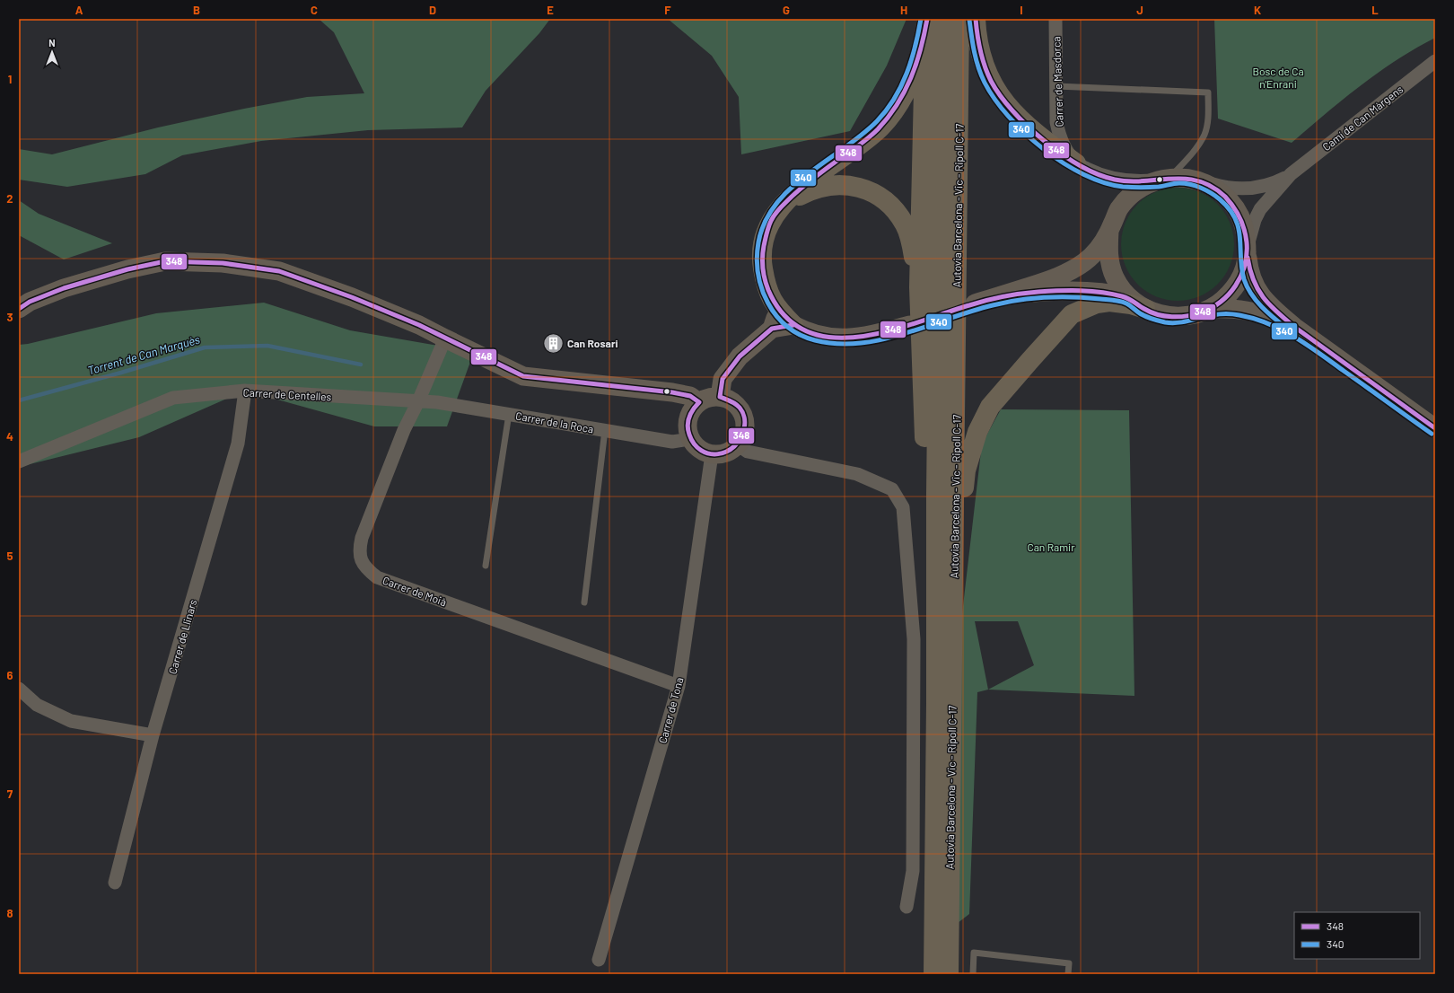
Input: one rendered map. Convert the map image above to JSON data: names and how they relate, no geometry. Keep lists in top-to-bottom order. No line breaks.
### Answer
{"streets":{"highway":["Autovia Barcelona - Vic - Ripoll C-17"],"street":["Carrer de Masdorca","Camí de Can Màrgens","Carrer de Centelles","Carrer de la Roca","Carrer de Moià","Carrer de Llinars","Carrer de Tona"]},"crossings":[["Carrer de Centelles","Carrer de la Roca"],["Carrer de Centelles","Carrer de Moià"],["Carrer de Centelles","Carrer de Llinars"],["Carrer de la Roca","Carrer de Moià"],["Carrer de la Roca","Carrer de Tona"],["Carrer de Moià","Carrer de Tona"]],"water":["Torrent de Can Marquès"],"parks":["Bosc de Ca n'Enrani","Can Ramir"],"places":{"building":["Can Rosari"]},"lines":["transit line 348","transit line 340"],"legend":["348","340"],"north":"top","grid":{"columns":["A","B","C","D","E","F","G","H","I","J","K","L"],"rows":["1","2","3","4","5","6","7","8"]}}
